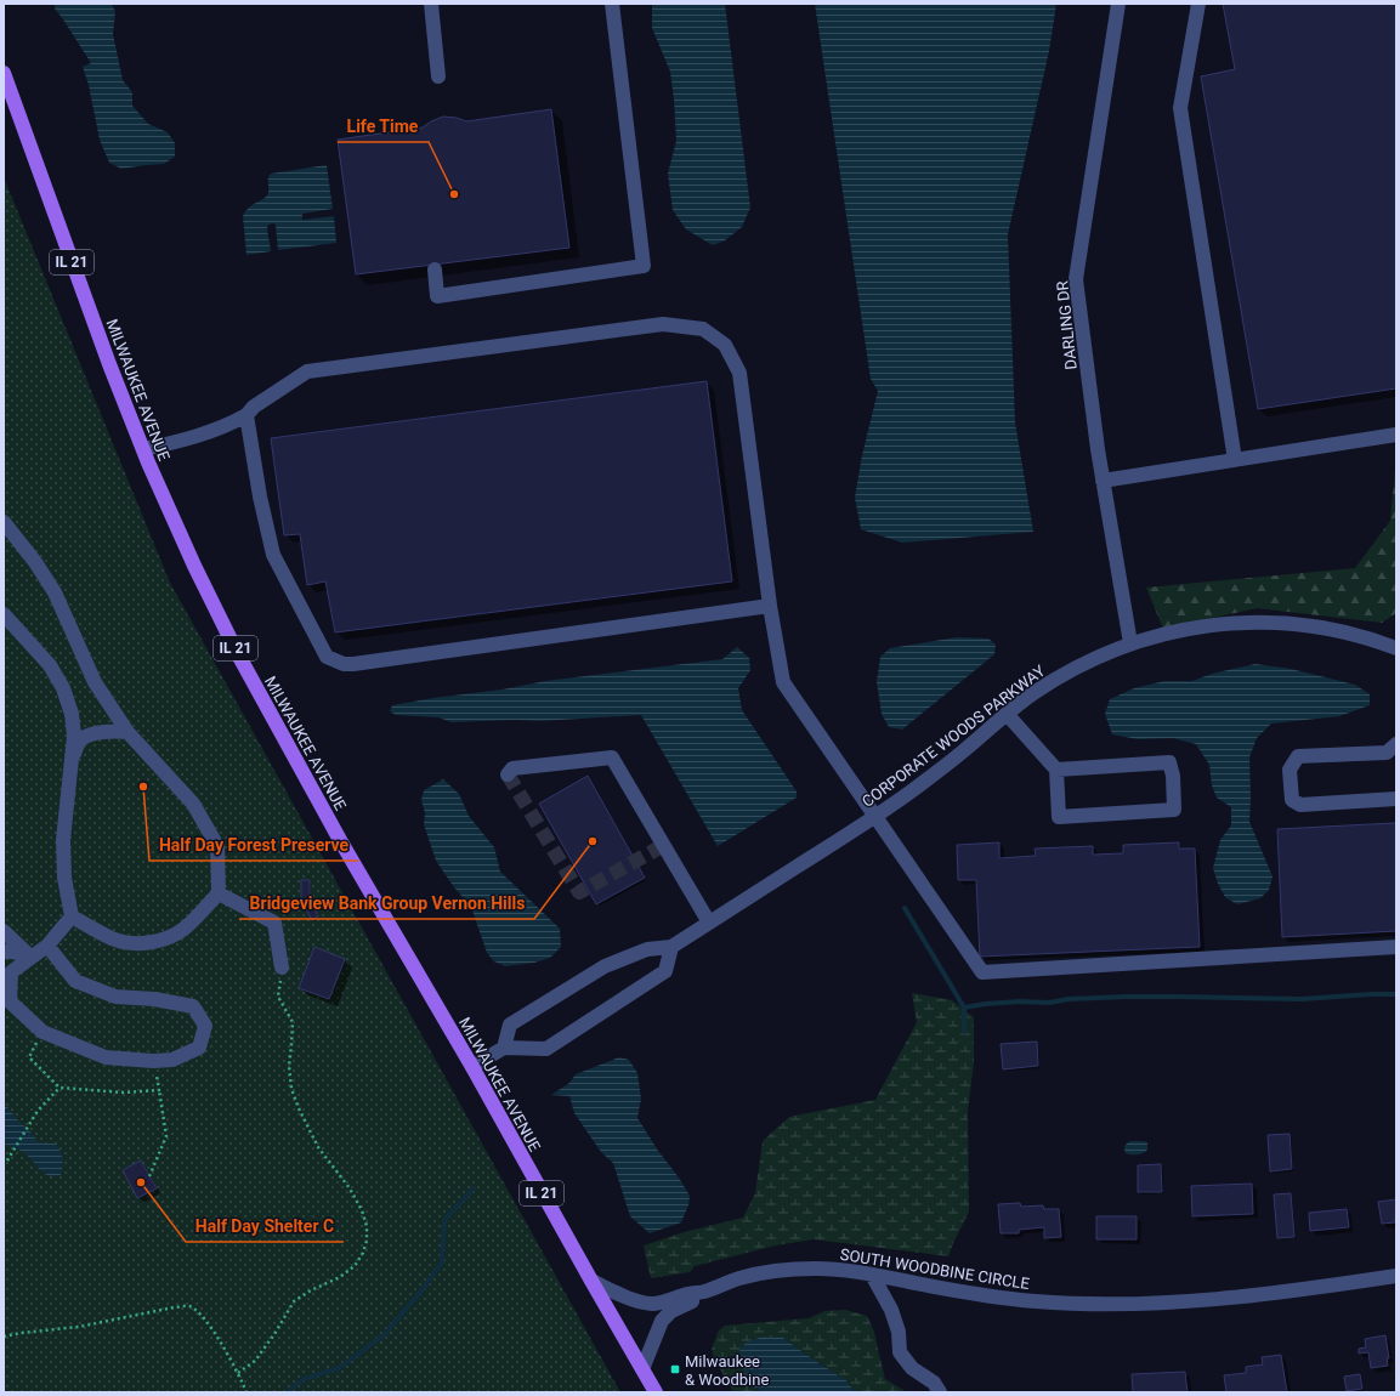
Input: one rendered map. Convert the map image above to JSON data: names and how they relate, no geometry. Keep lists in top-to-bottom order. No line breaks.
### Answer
{"streets":{"main road":["IL 21","MILWAUKEE AVENUE"],"street":["DARLING DR","CORPORATE WOODS PARKWAY","SOUTH WOODBINE CIRCLE"]},"crossings":[["DARLING DR","CORPORATE WOODS PARKWAY"],["MILWAUKEE AVENUE","SOUTH WOODBINE CIRCLE"]],"places":{"other":["Life Time","Half Day Forest Preserve","Bridgeview Bank Group Vernon Hills","Half Day Shelter C"],"transit":["Milwaukee & Woodbine"]}}
